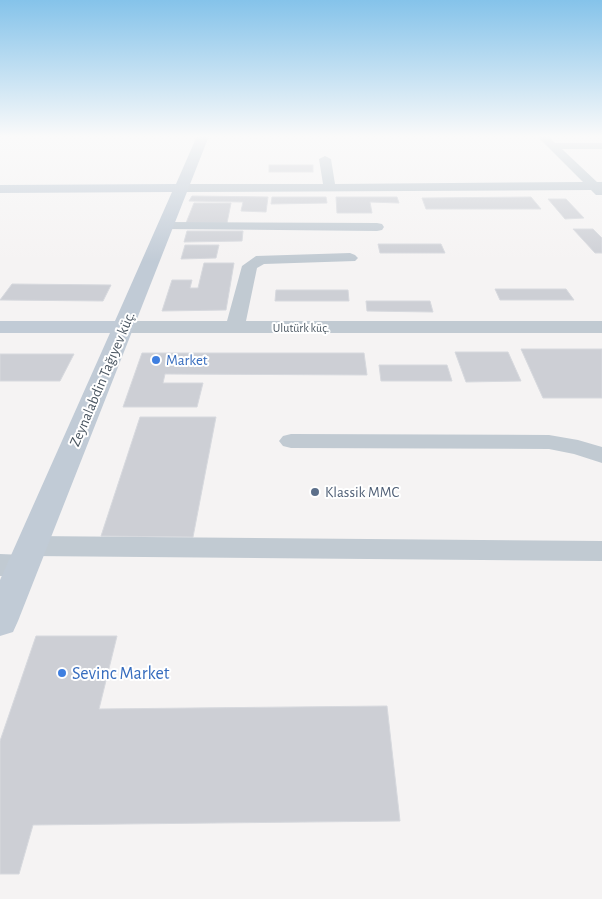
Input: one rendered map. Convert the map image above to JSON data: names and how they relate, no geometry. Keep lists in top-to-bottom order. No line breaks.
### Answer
{"streets":{"street":["Ulutürk küç.","Zeynalabdin Tağıyev küç."]},"crossings":[["Ulutürk küç.","Zeynalabdin Tağıyev küç."]],"places":["Market","Klassik MMC","Sevinc Market"]}
